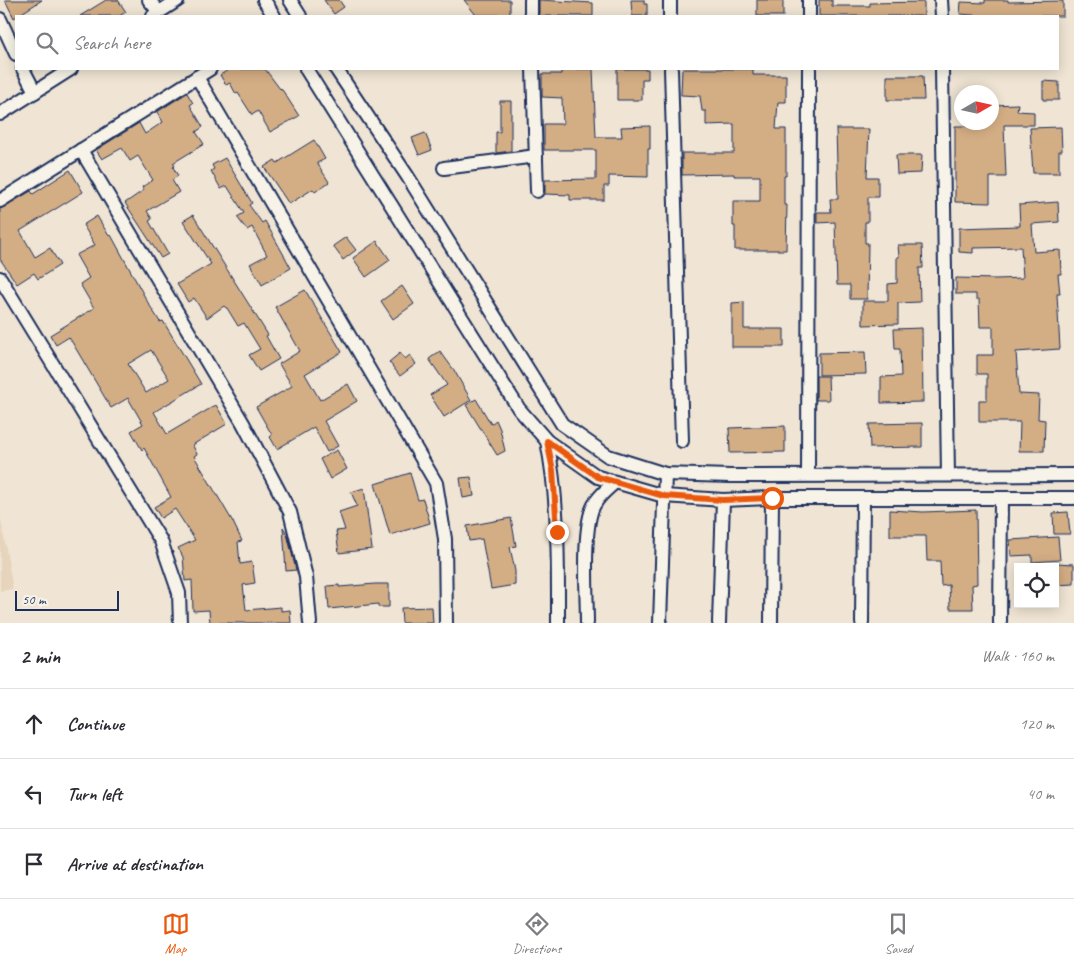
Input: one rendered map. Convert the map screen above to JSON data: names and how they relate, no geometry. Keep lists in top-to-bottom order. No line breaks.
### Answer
{"scale_bar":"50 m","north":"right","page":{"search":"Search here","scale":"50 m","heading":["2 min","Walk · 160 m"],"list":[["Continue","120 m"],["Turn left","40 m"],"Arrive at destination"],"nav":["Map","Directions","Saved"]}}
